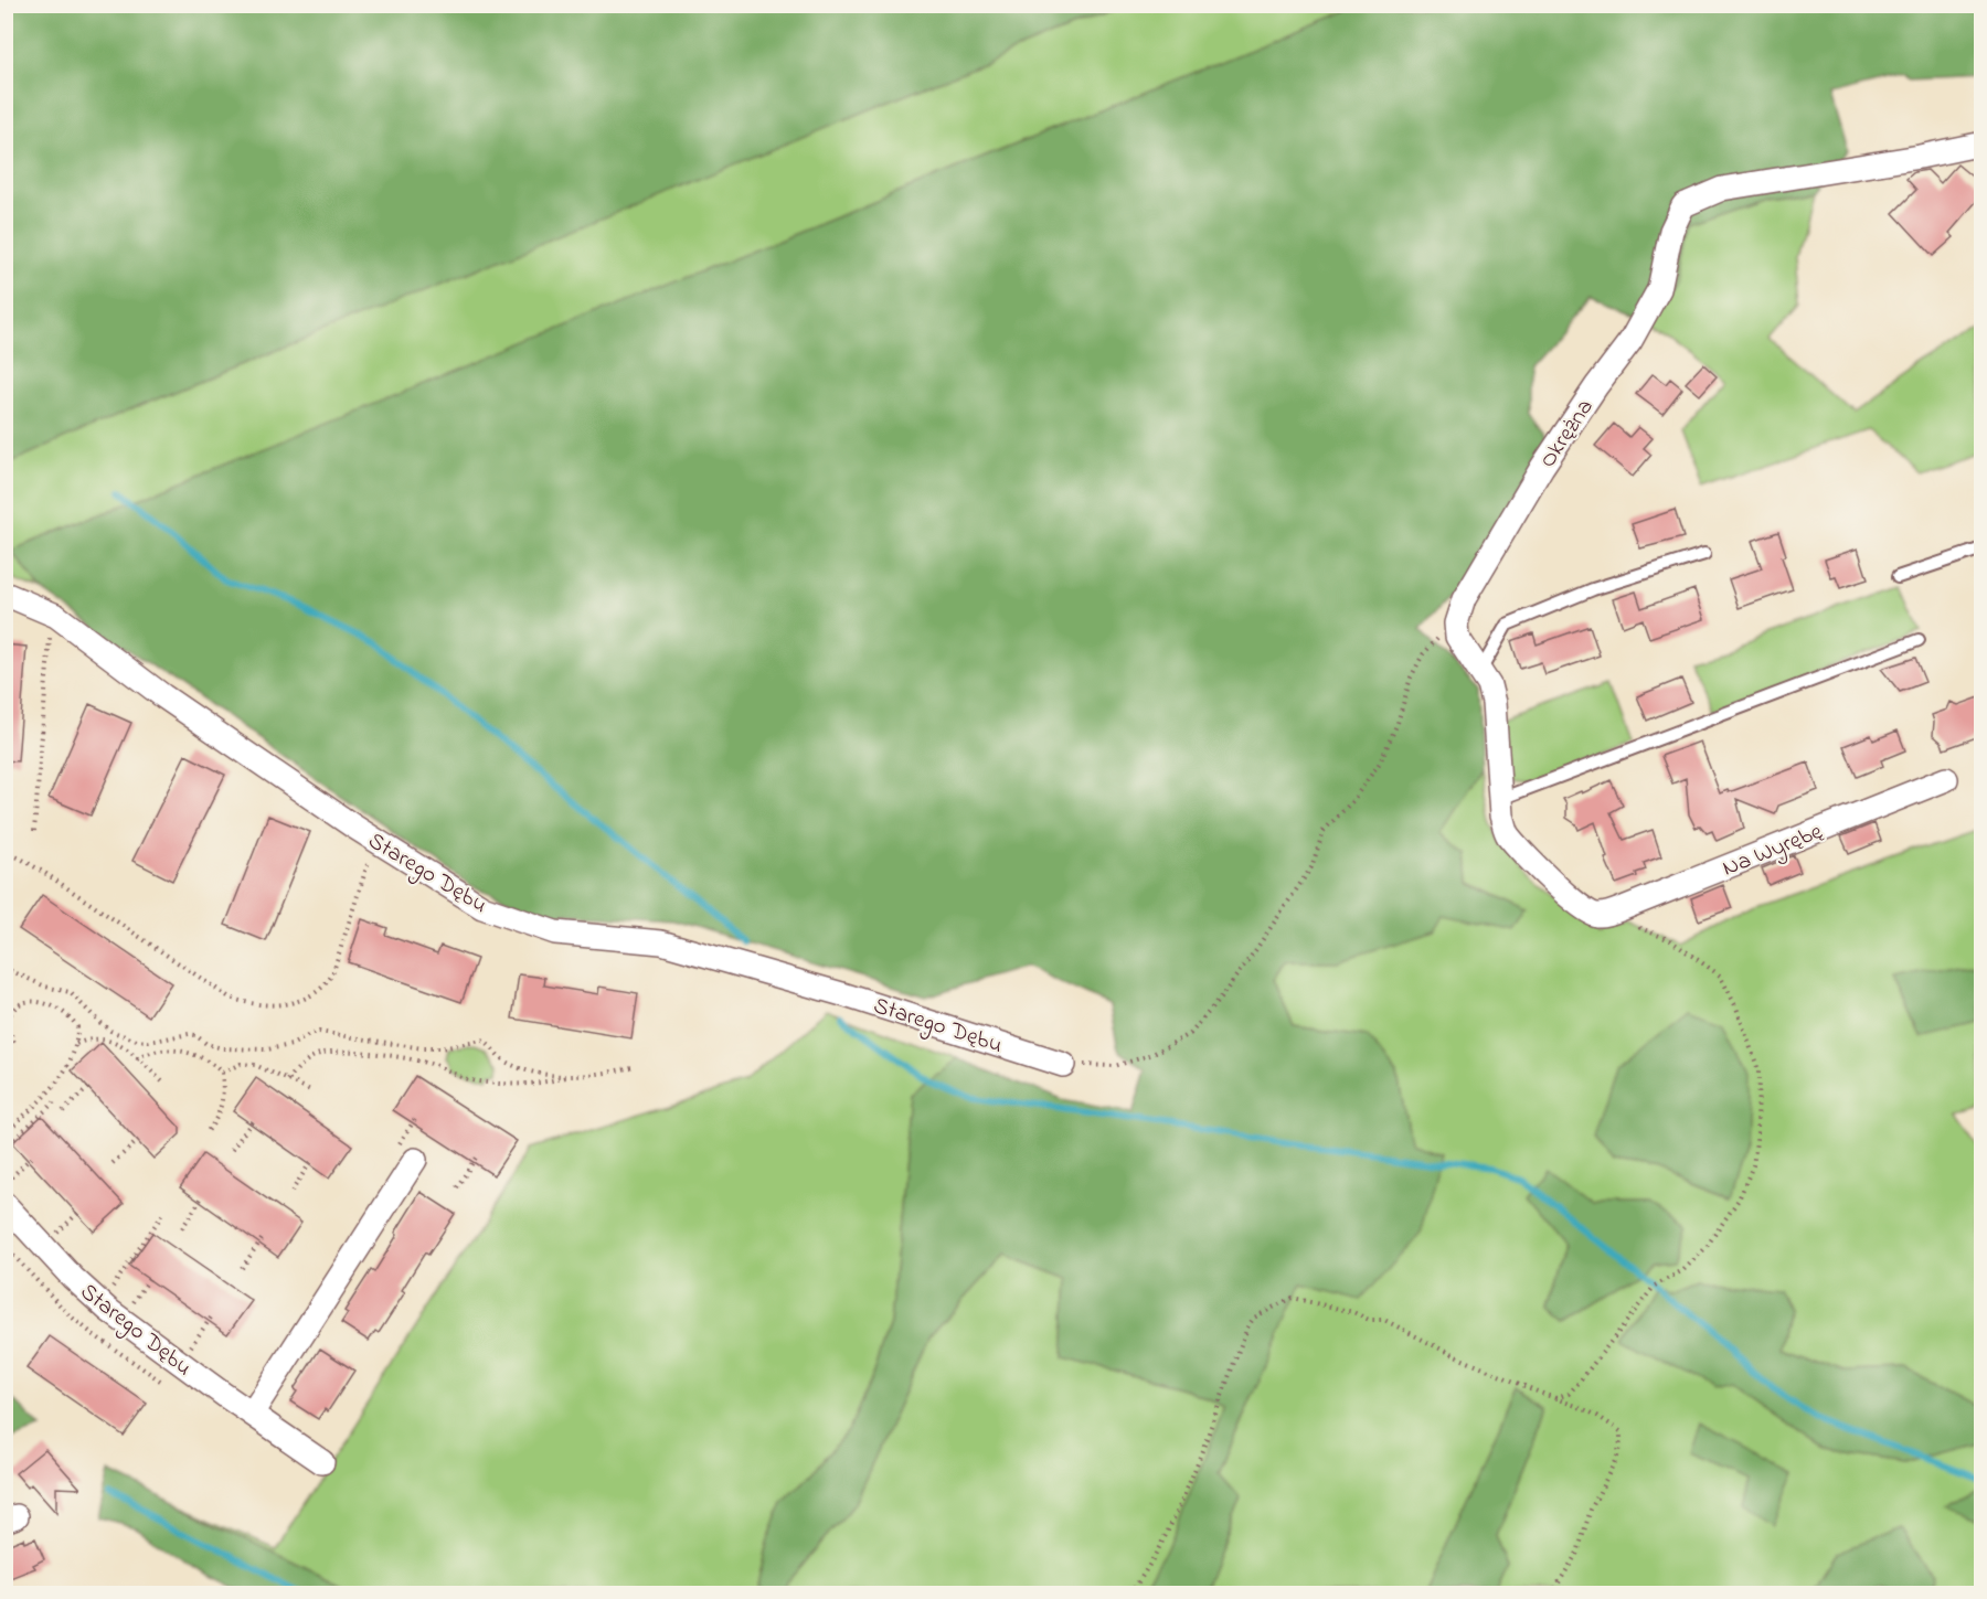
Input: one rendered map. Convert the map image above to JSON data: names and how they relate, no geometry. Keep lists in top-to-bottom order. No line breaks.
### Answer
{"streets":{"street":["Okrężna","Na Wyrębę","Starego Dębu"]}}
